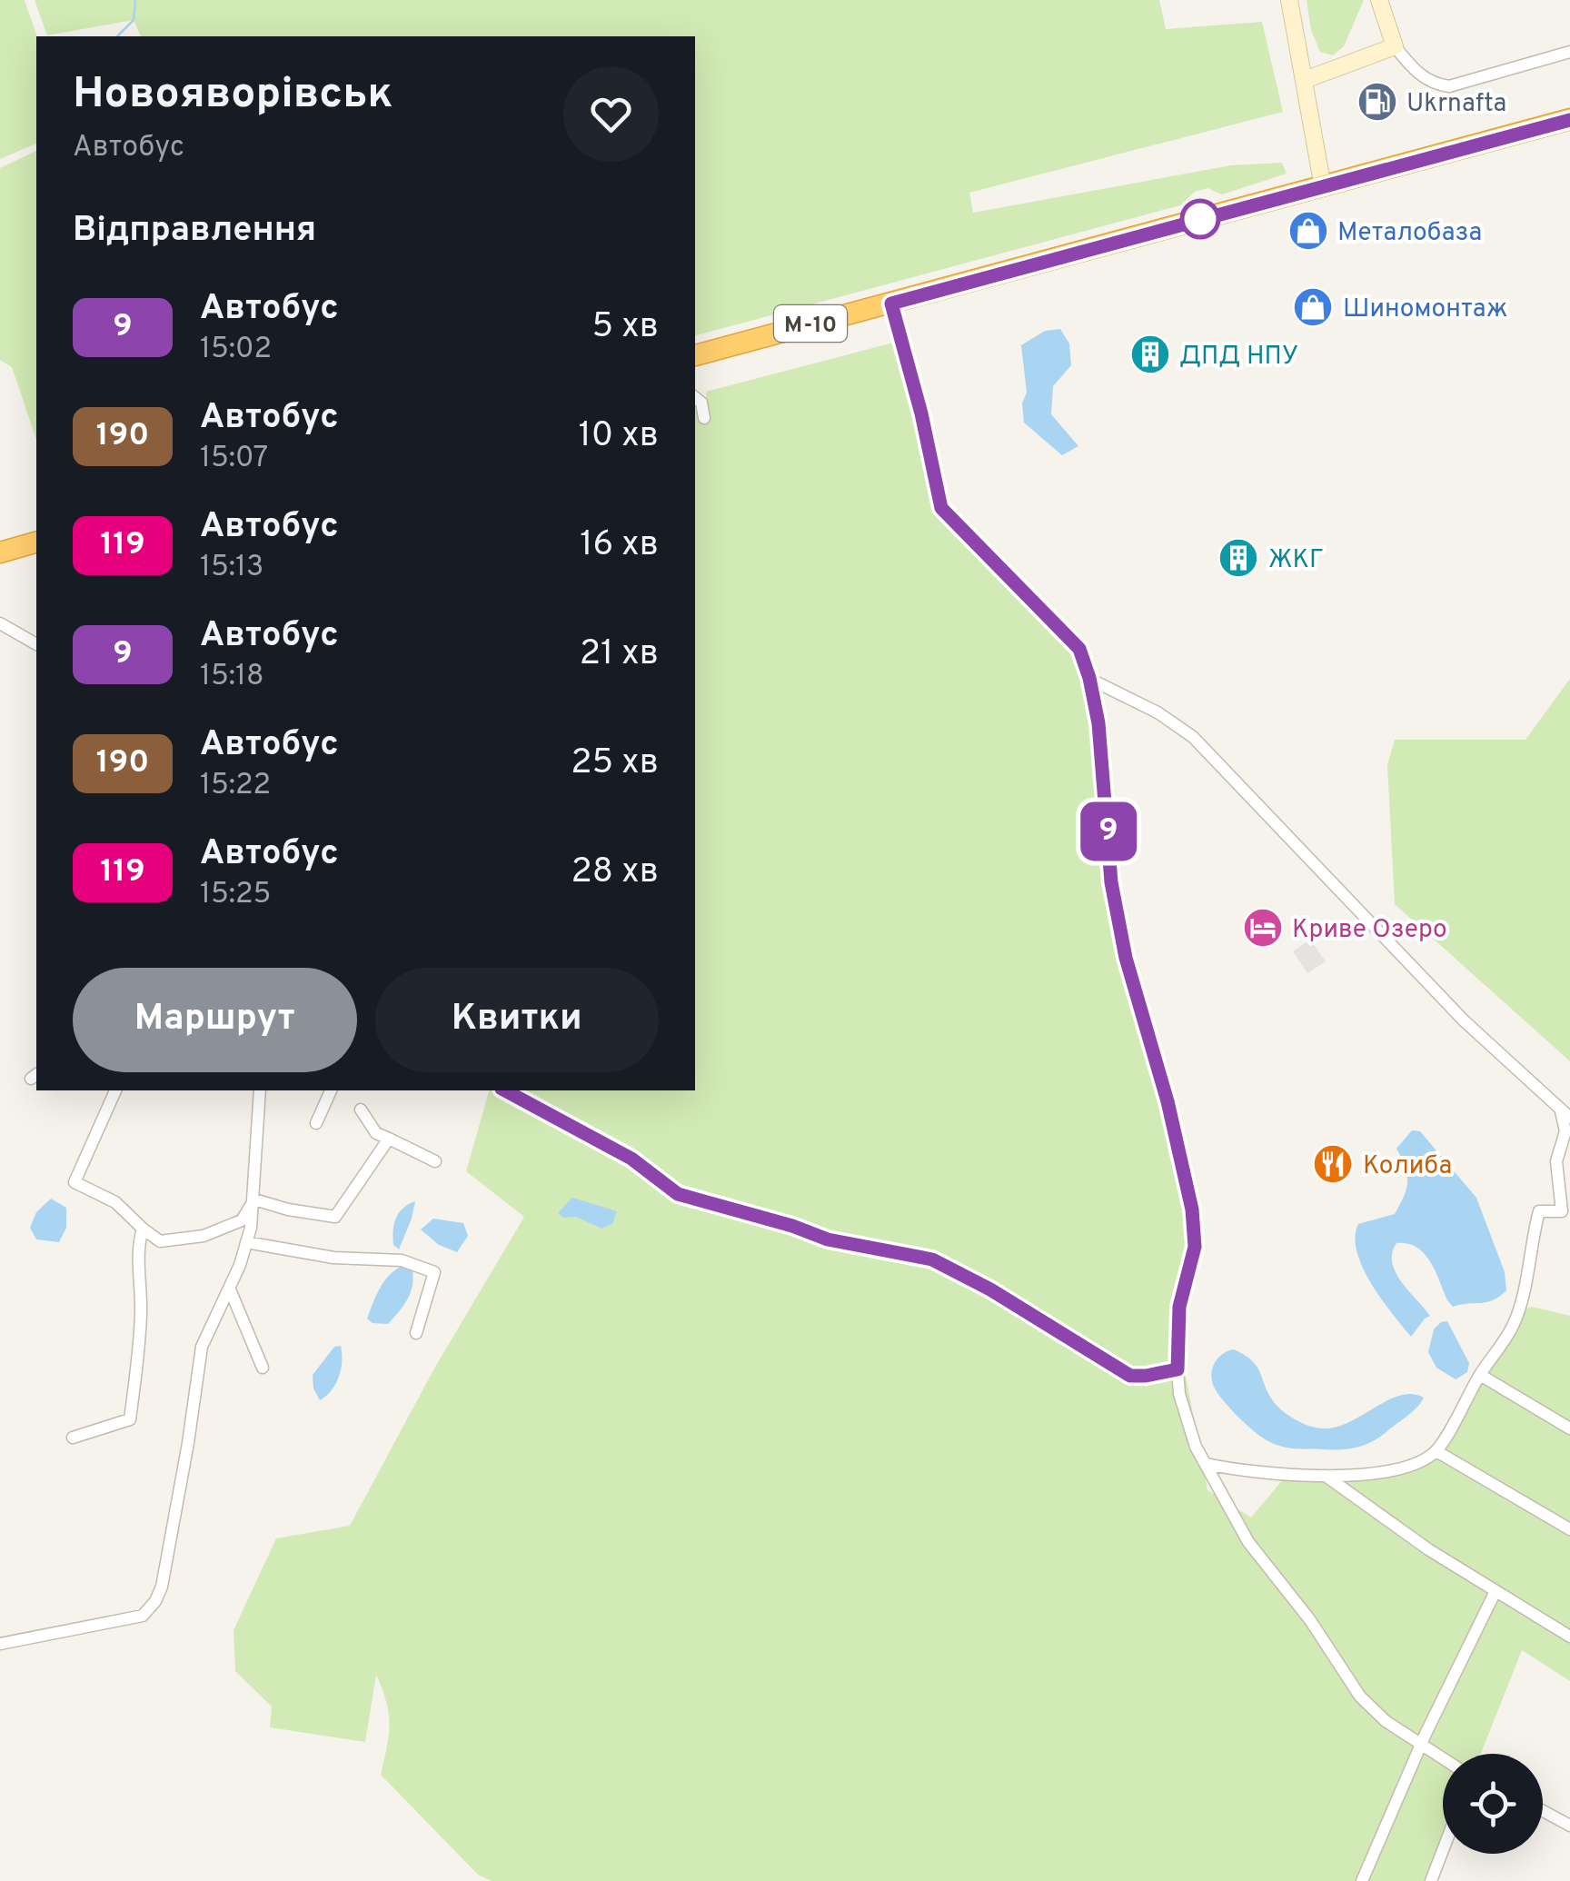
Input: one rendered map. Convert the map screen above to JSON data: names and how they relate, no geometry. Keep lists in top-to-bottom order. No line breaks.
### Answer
{"streets":{"highway":["М-10"]},"places":{"fuel station":["Ukrnafta"],"shop":["Металобаза","Шиномонтаж"],"building":["ДПД НПУ","ЖКГ"],"hotel":["Криве Озеро"],"restaurant":["Колиба"]},"lines":["bus line 9"],"page":{"on_map":"9","heading":[["Новояворівськ","Автобус"],"Відправлення"],"list":[{"mark":"9","name":"Автобус","note":"15:02","value":"5 хв"},{"mark":"190","name":"Автобус","note":"15:07","value":"10 хв"},{"mark":"119","name":"Автобус","note":"15:13","value":"16 хв"},{"mark":"9","name":"Автобус","note":"15:18","value":"21 хв"},{"mark":"190","name":"Автобус","note":"15:22","value":"25 хв"},{"mark":"119","name":"Автобус","note":"15:25","value":"28 хв"}],"buttons":["Маршрут","Квитки"]}}
